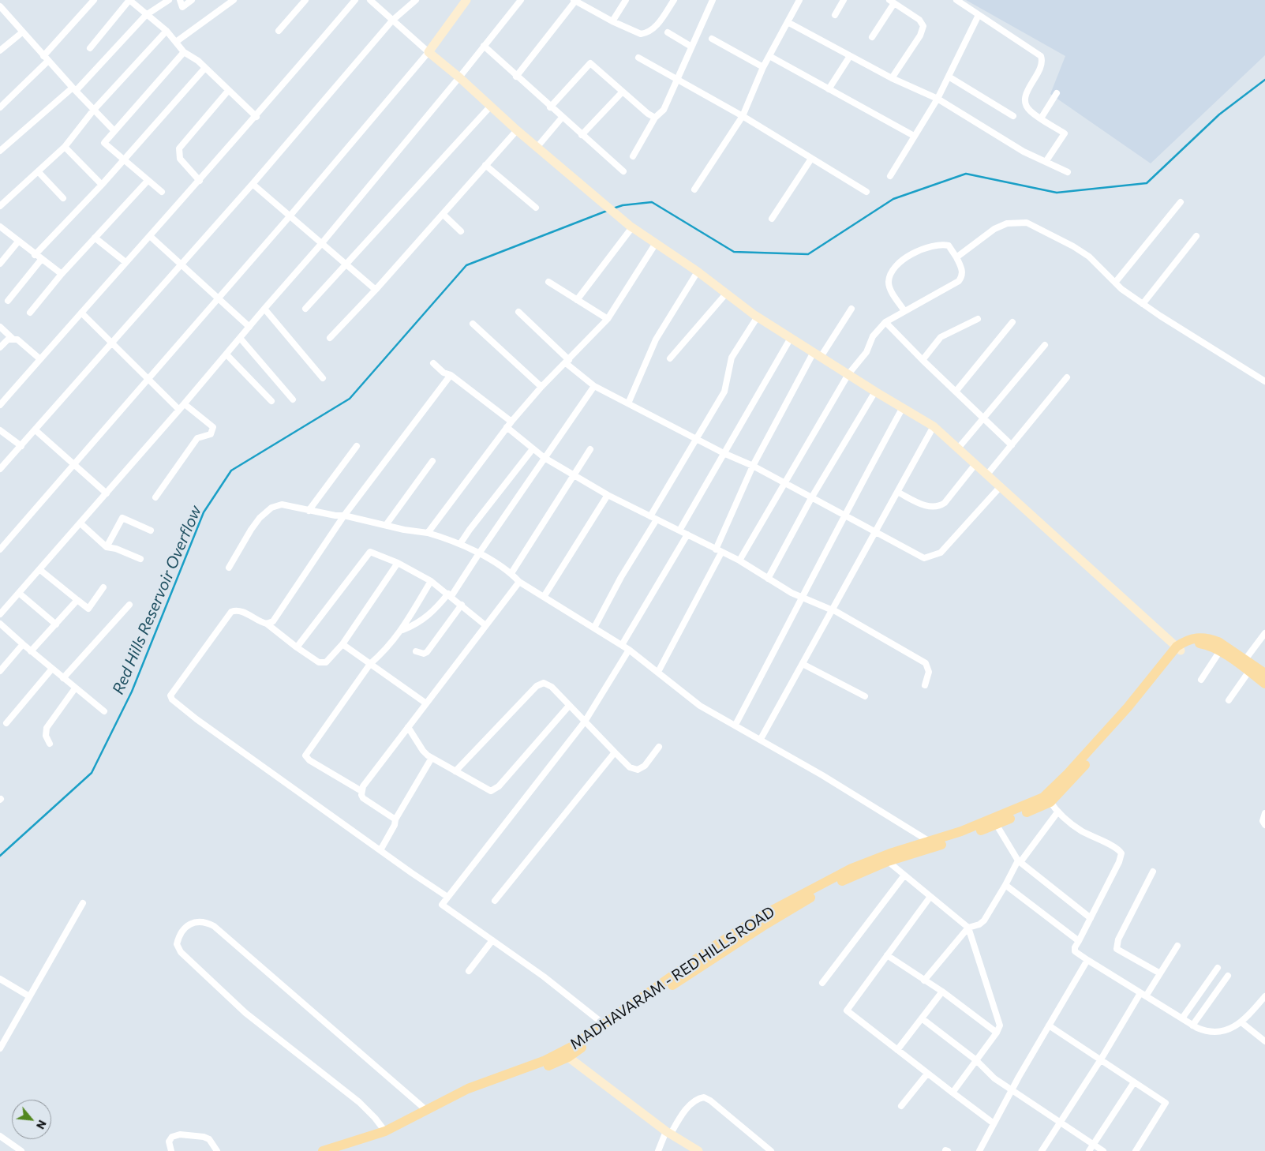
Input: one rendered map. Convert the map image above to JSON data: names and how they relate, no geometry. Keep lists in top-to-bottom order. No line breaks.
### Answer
{"streets":{"main road":["MADHAVARAM - RED HILLS ROAD"]},"water":["Red Hills Reservoir Overflow"],"north":"bottom right"}
